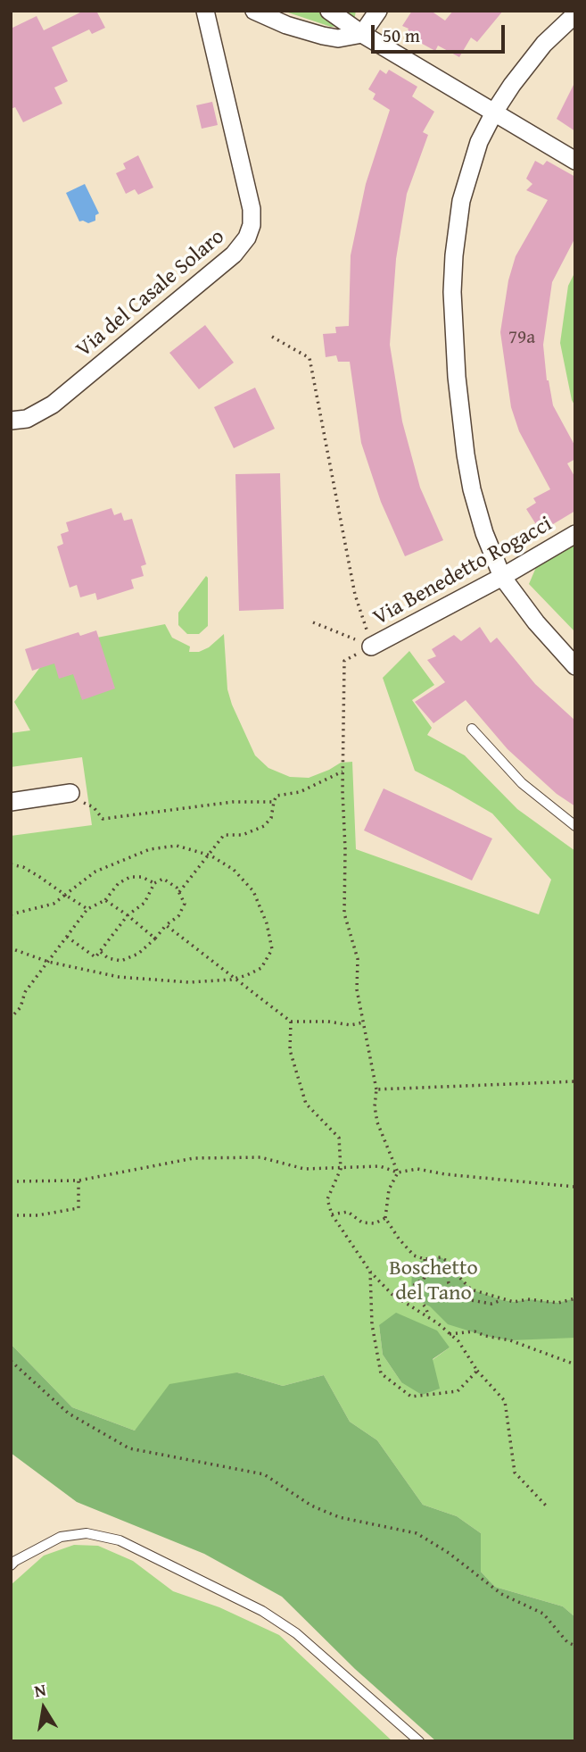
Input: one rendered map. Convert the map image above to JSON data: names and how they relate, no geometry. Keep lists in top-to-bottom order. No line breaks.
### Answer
{"streets":{"street":["Via del Casale Solaro","Via Benedetto Rogacci"]},"parks":["Boschetto del Tano"],"house_numbers":["79a"],"scale_bar":"50 m","north":"top"}
